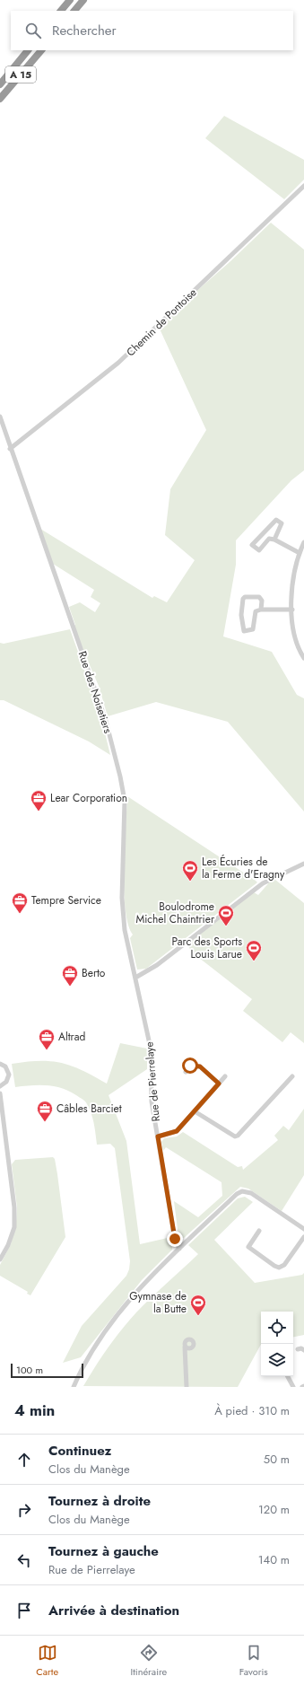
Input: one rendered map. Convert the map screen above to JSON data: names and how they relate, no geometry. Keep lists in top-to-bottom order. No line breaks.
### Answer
{"streets":{"highway":["A 15"],"street":["Chemin de Pontoise","Rue des Noisetiers","Rue de Pierrelaye"]},"crossings":[["Chemin de Pontoise","Rue des Noisetiers"],["Rue des Noisetiers","Rue de Pierrelaye"]],"places":{"office":["Lear Corporation","Tempre Service","Berto","Altrad","Câbles Barciet"],"sports":["Les Écuries de la Ferme d'Eragny","Boulodrome Michel Chaintrier","Parc des Sports Louis Larue","Gymnase de la Butte"]},"scale_bar":"100 m","page":{"search":"Rechercher","scale":"100 m","heading":["4 min","À pied · 310 m"],"list":[["Continuez","Clos du Manège","50 m"],["Tournez à droite","Clos du Manège","120 m"],["Tournez à gauche","Rue de Pierrelaye","140 m"],"Arrivée à destination"],"nav":["Carte","Itinéraire","Favoris"]}}
